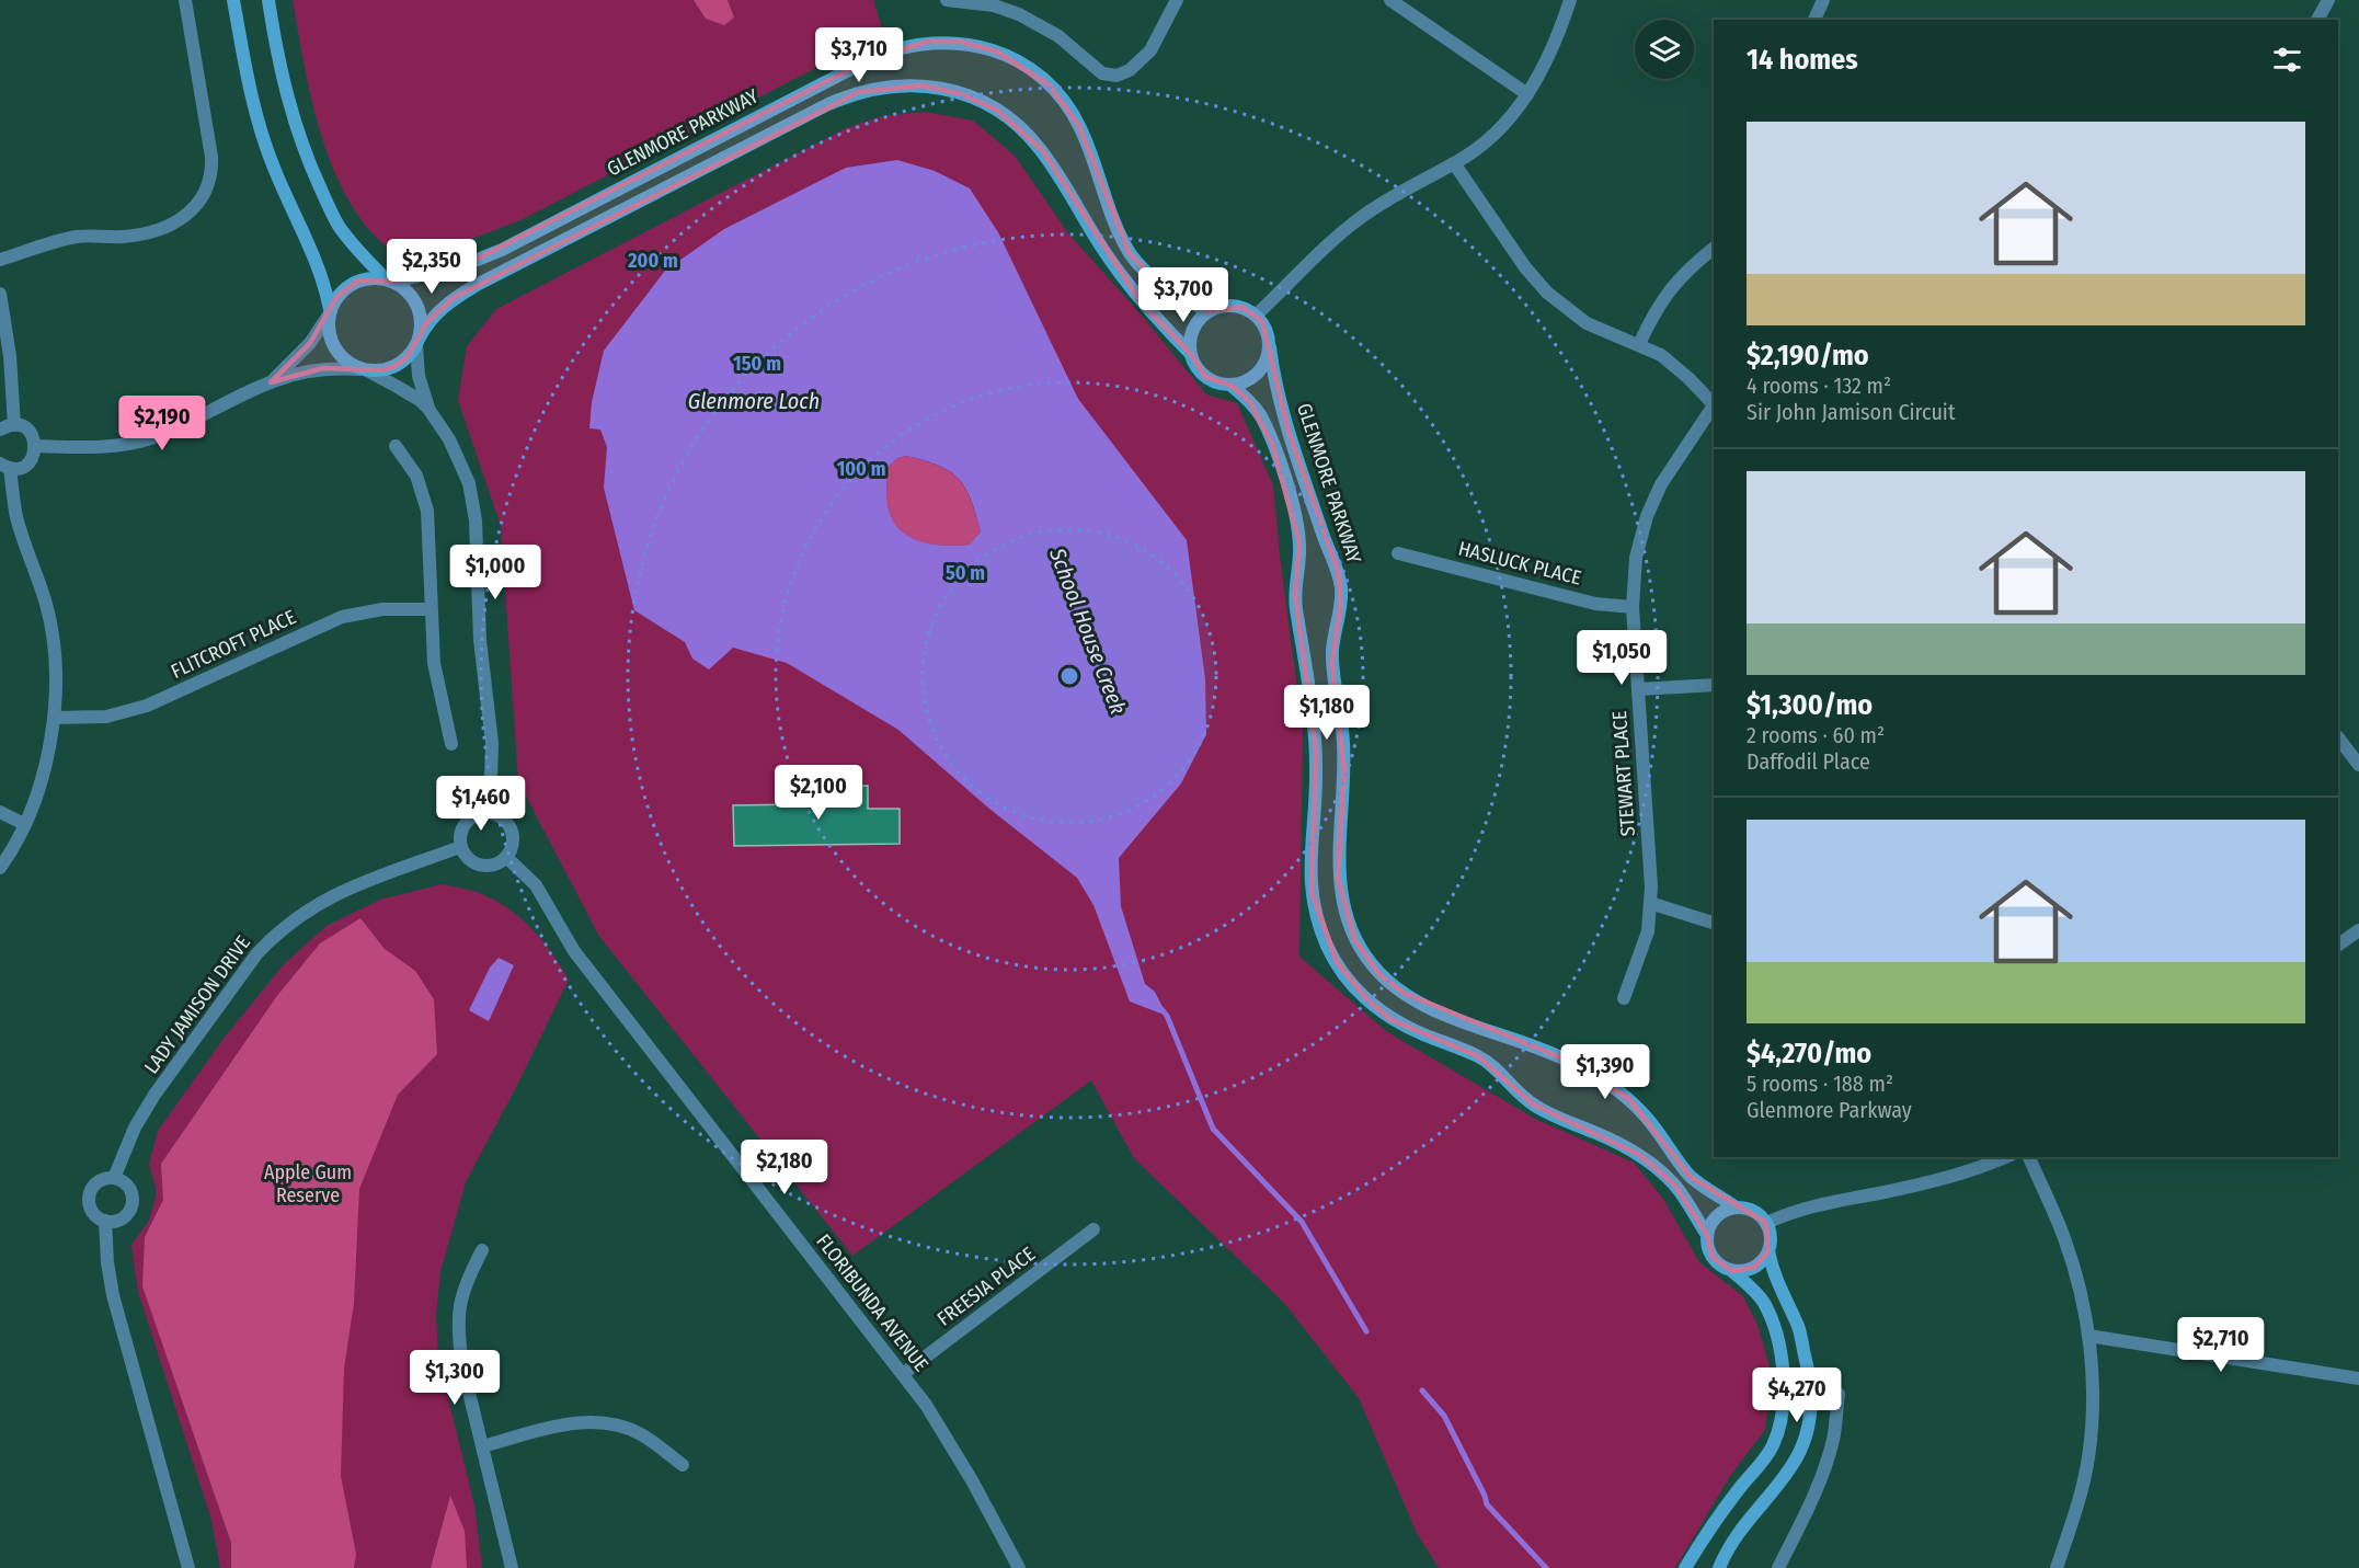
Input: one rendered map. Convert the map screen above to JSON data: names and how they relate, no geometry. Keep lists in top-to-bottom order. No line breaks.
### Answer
{"streets":{"main road":["GLENMORE PARKWAY"],"street":["HASLUCK PLACE","FLITCROFT PLACE","STEWART PLACE","LADY JAMISON DRIVE","FREESIA PLACE","FLORIBUNDA AVENUE"]},"crossings":[["HASLUCK PLACE","STEWART PLACE"],["LADY JAMISON DRIVE","FLORIBUNDA AVENUE"],["FREESIA PLACE","FLORIBUNDA AVENUE"]],"water":["Glenmore Loch","School House Creek"],"parks":["Apple Gum Reserve"],"page":{"heading":"14 homes","price":["$3,710","$2,350","$3,700","$2,190","$1,000","$1,050","$1,180","$2,100","$1,460","$1,390","$2,180","$2,710","$1,300","$4,270"],"list":[{"name":"$2,190/mo","note":"4 rooms · 132 m² · Sir John Jamison Circuit"},{"name":"$1,300/mo","note":"2 rooms · 60 m² · Daffodil Place"},{"name":"$4,270/mo","note":"5 rooms · 188 m² · Glenmore Parkway"}]},"rings":["200 m","150 m","100 m","50 m"]}
